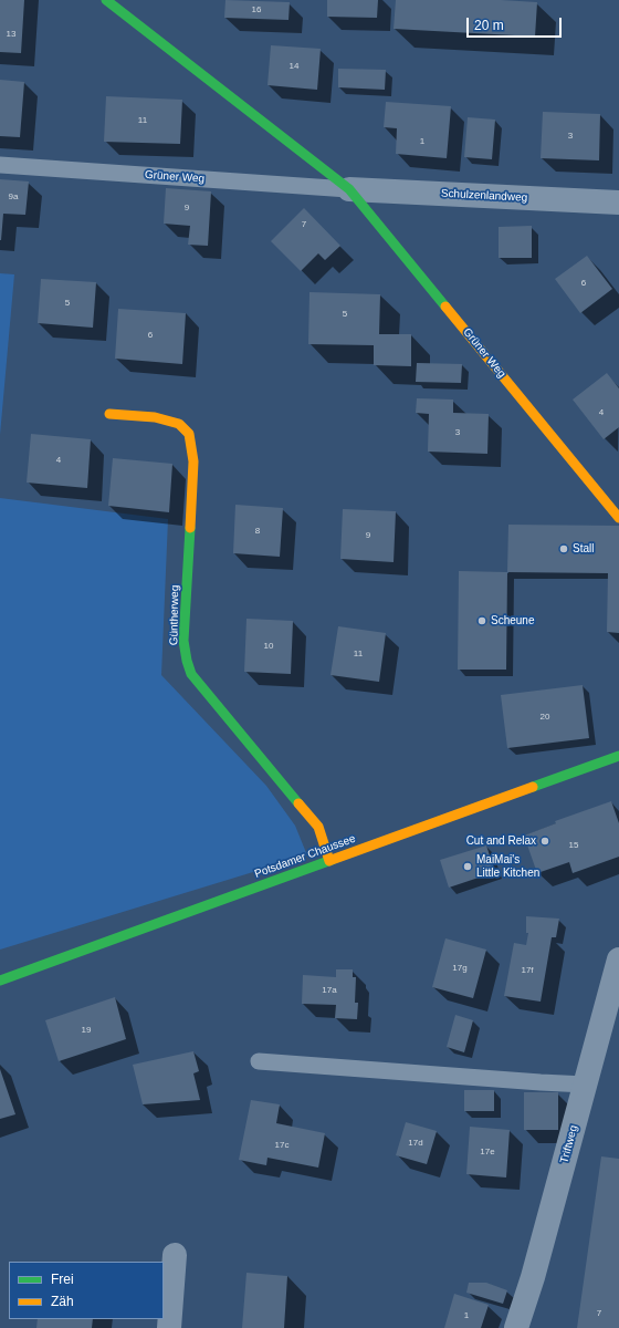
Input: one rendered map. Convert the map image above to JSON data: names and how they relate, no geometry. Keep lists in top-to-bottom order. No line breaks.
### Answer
{"streets":{"street":["Grüner Weg","Schulzenlandweg","Güntherweg","Potsdamer Chaussee","Triftweg"]},"crossings":[["Grüner Weg","Schulzenlandweg"],["Güntherweg","Potsdamer Chaussee"]],"places":["Stall","Scheune","Cut and Relax","MaiMai's Little Kitchen"],"house_numbers":["16","13","14","11","3","1","9a","9","7","6","5","5","6","4","3","4","8","9","10","11","20","15","17g","17f","17a","19","17d","17c","17e","7","1"],"legend":["Frei","Zäh"],"scale_bar":"20 m"}
